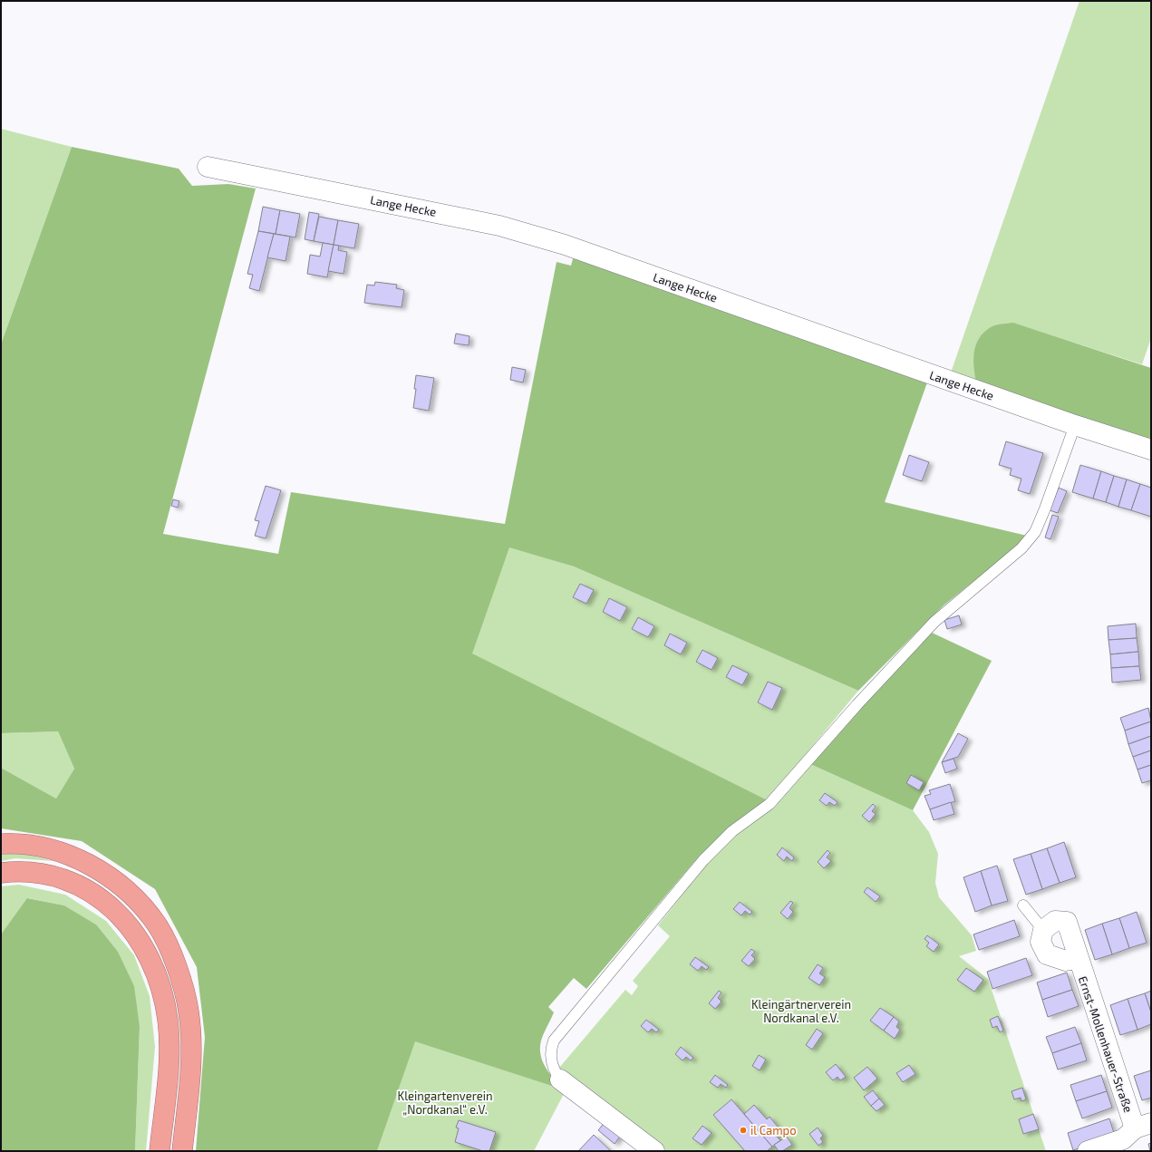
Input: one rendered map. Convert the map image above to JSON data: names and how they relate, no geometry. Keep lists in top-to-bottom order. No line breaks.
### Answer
{"streets":{"street":["Lange Hecke","Ernst-Mollenhauer-Straße"]},"parks":["Kleingärtnerverein Nordkanal e.V.","Kleingartenverein „Nordkanal“ e.V."],"places":["il Campo"]}
